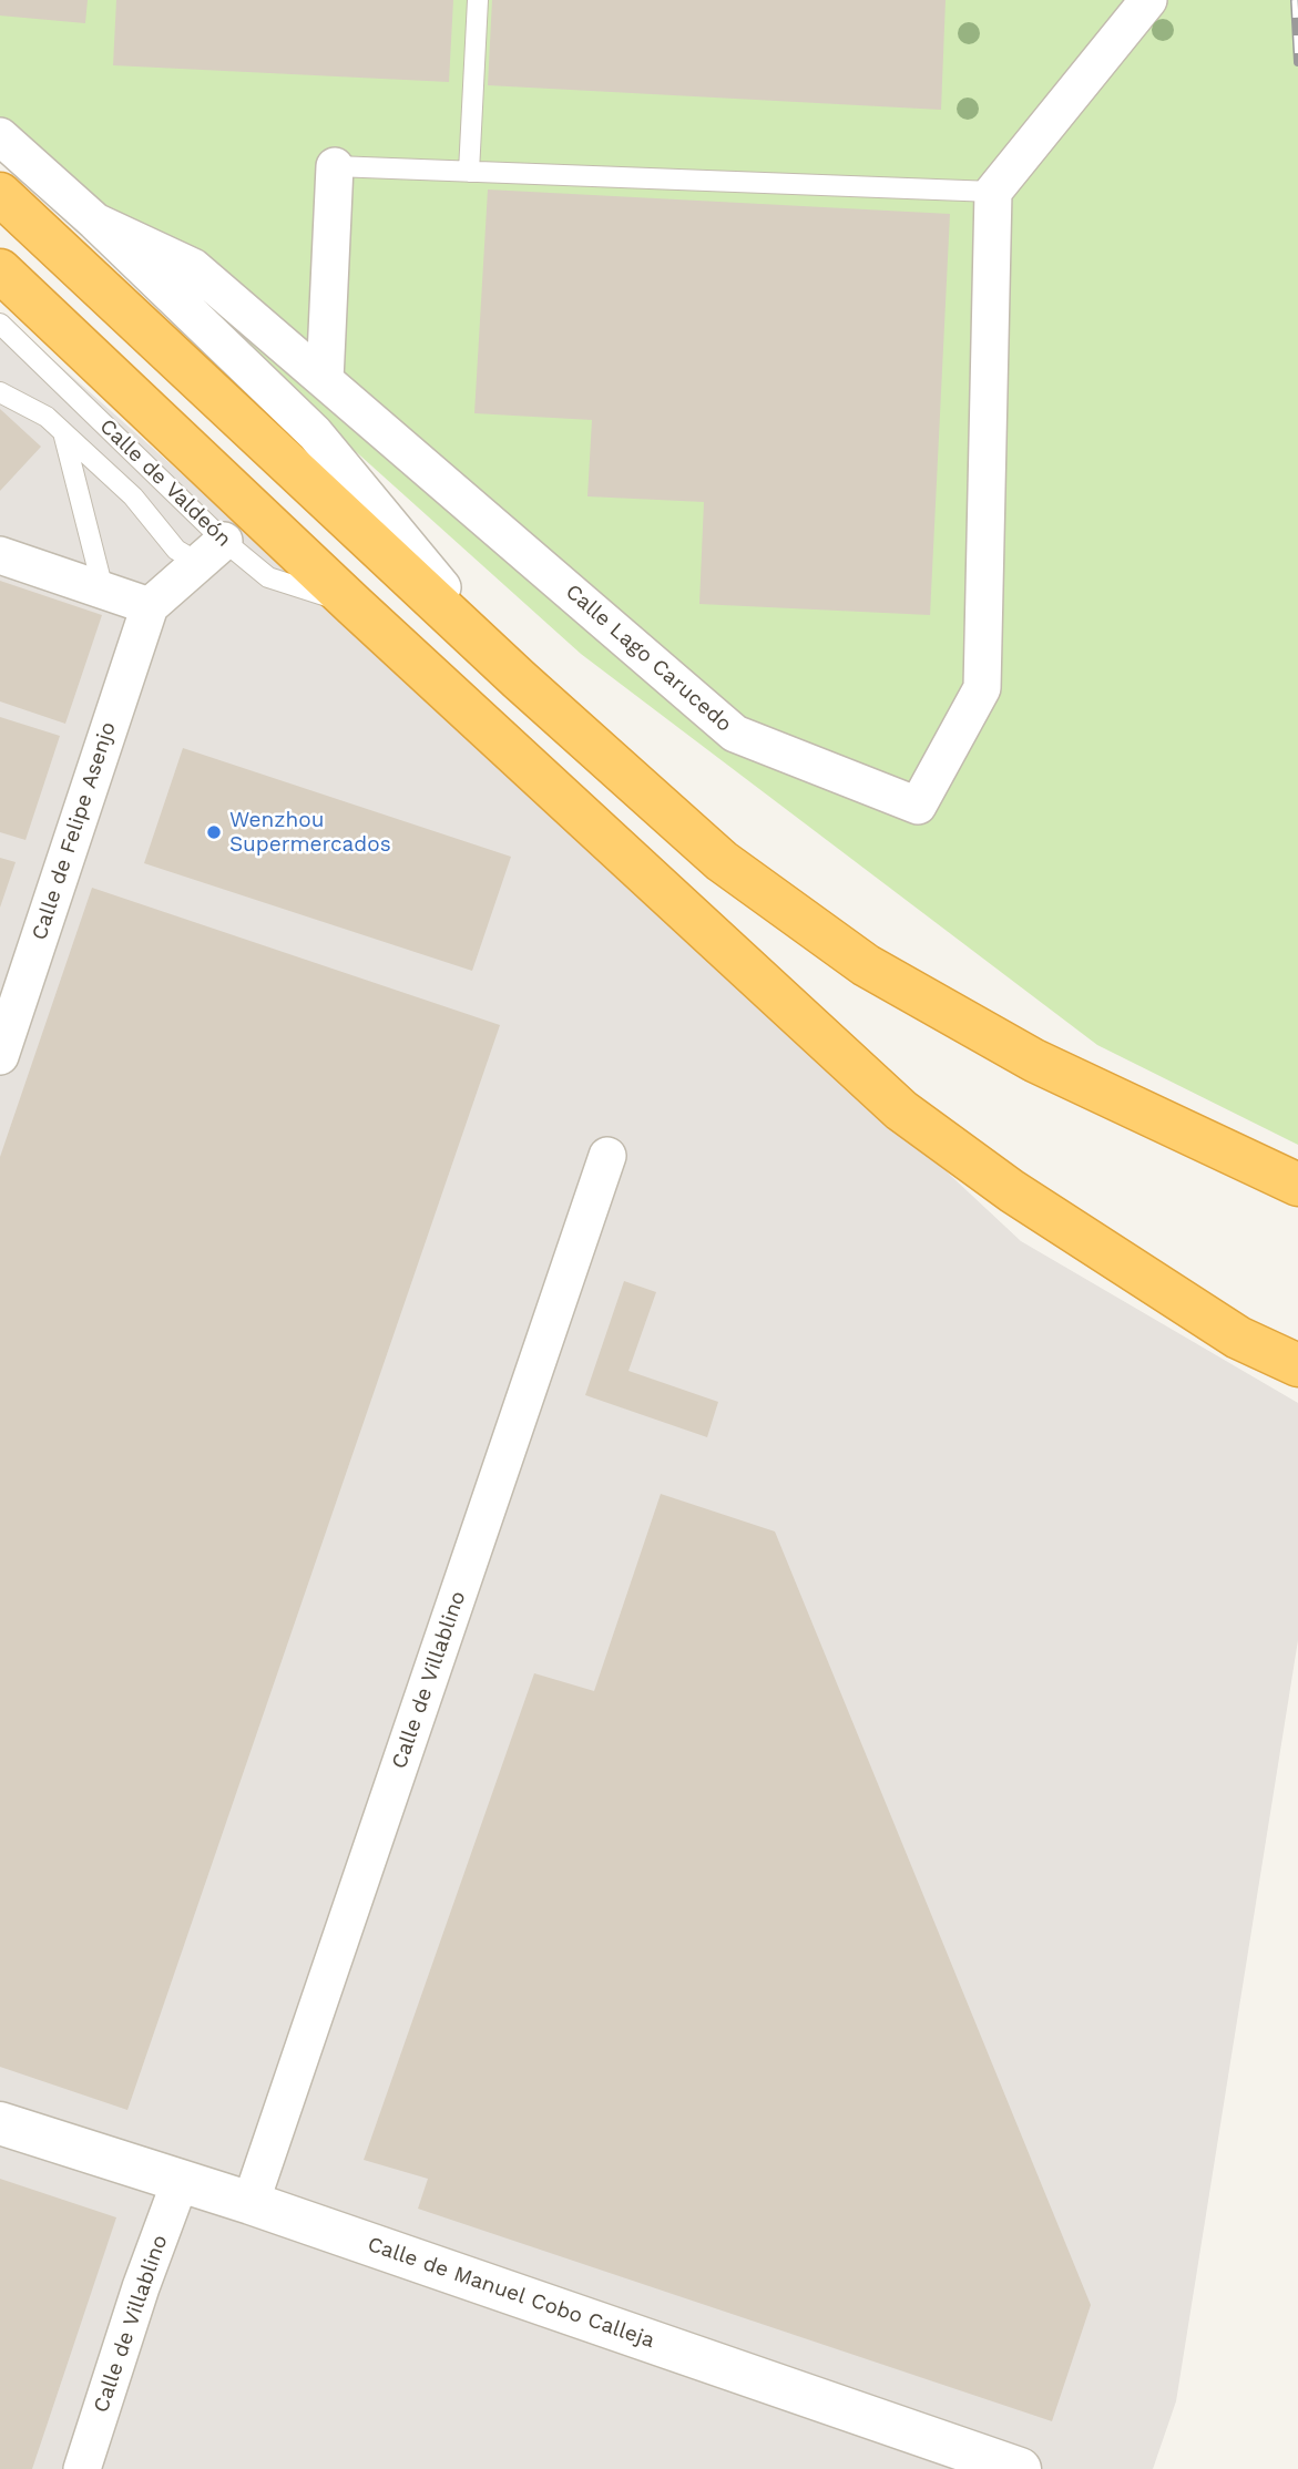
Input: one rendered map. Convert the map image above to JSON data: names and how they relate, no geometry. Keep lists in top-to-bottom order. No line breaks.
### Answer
{"streets":{"street":["Calle Lago Carucedo","Calle de Felipe Asenjo","Calle de Villablino","Calle de Manuel Cobo Calleja"],"lane":["Calle de Valdeón"]},"crossings":[["Calle de Villablino","Calle de Manuel Cobo Calleja"]],"places":["Wenzhou Supermercados"]}
